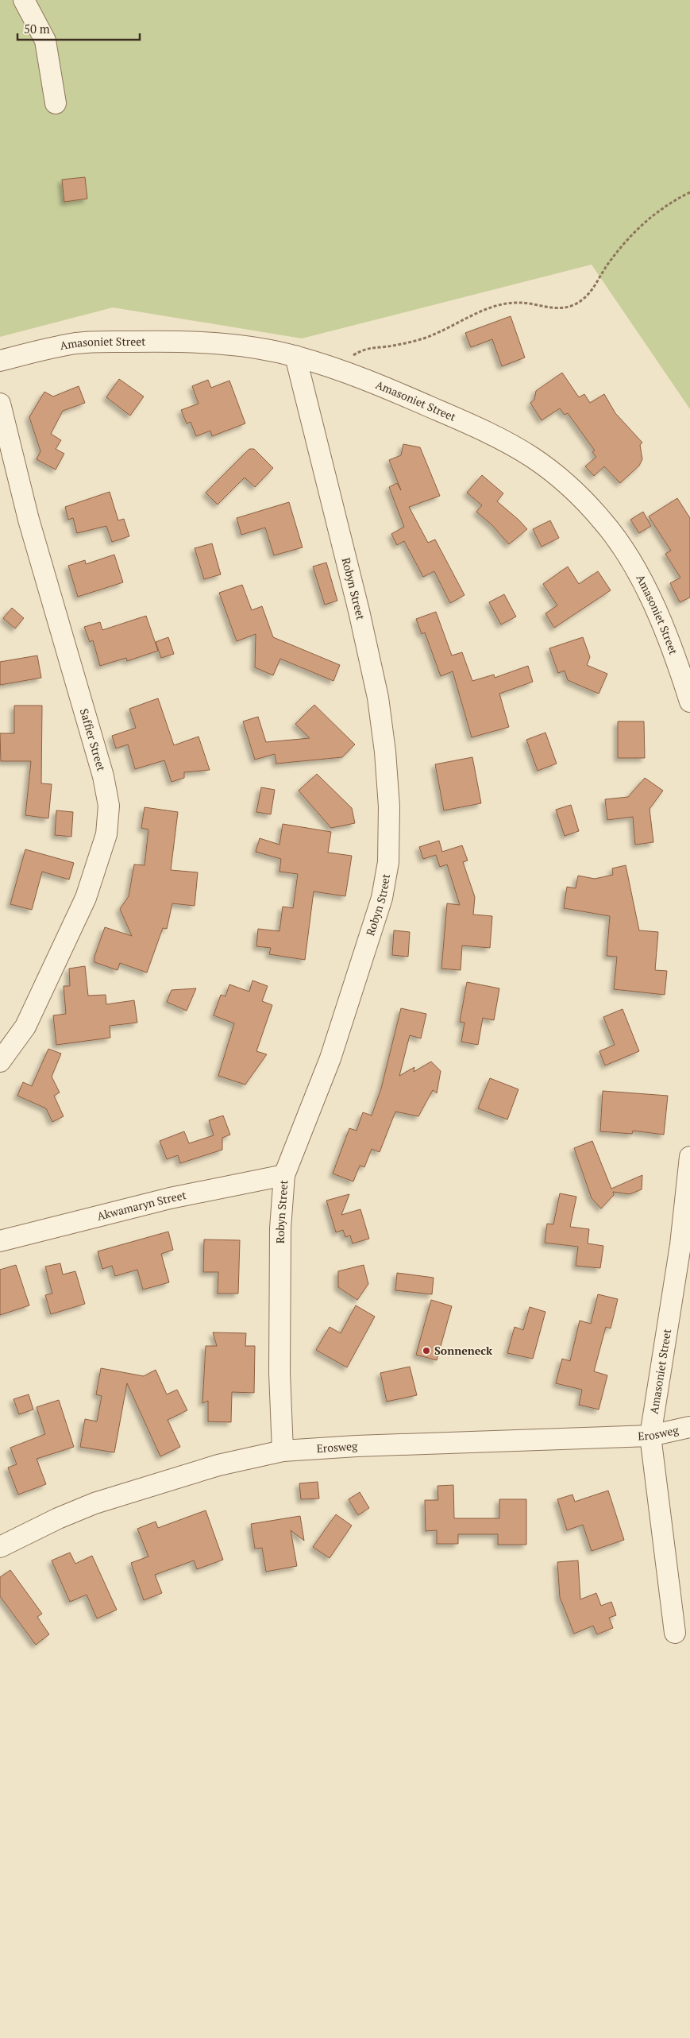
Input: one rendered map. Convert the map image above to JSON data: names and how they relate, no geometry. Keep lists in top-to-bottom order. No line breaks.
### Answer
{"streets":{"street":["Amasoniet Street","Robyn Street","Saffier Street","Akwamaryn Street","Erosweg"]},"crossings":[["Amasoniet Street","Robyn Street"],["Amasoniet Street","Erosweg"],["Robyn Street","Akwamaryn Street"],["Robyn Street","Erosweg"]],"places":["Sonneneck"],"scale_bar":"50 m"}
